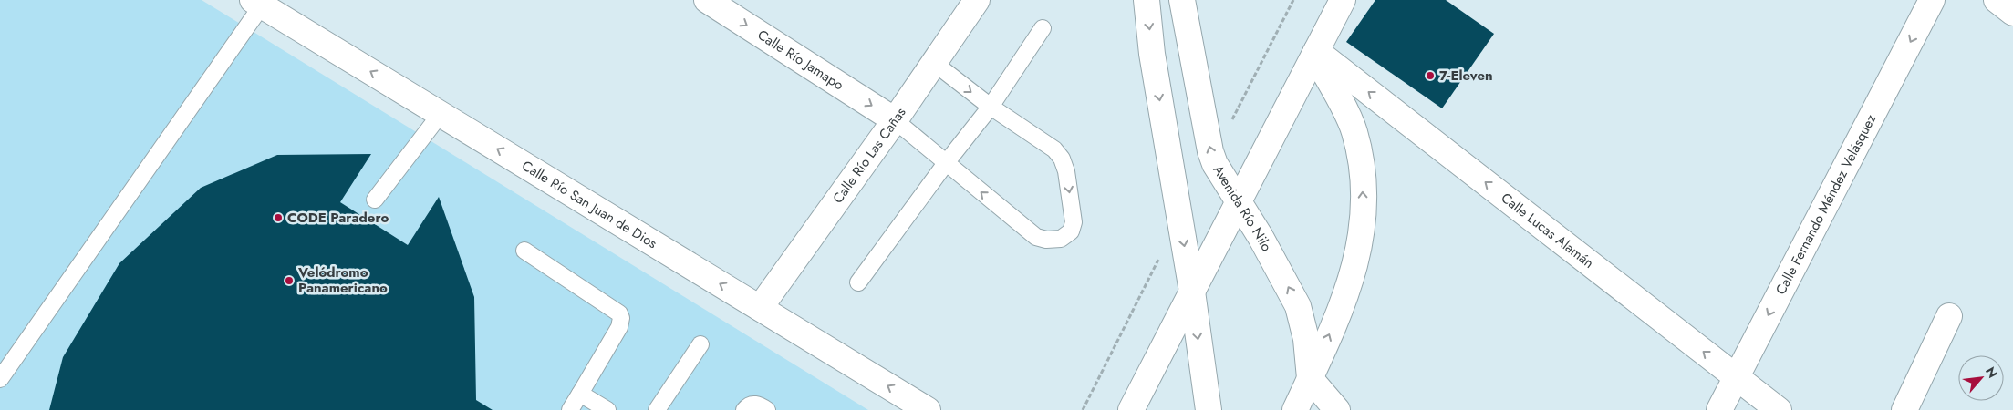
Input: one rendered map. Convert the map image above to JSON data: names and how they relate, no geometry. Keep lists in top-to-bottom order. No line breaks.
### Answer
{"streets":{"street":["Calle Río Jamapo","Calle Río Las Cañas","Calle Río San Juan de Dios","Calle Fernando Méndez Velásquez","Avenida Río Nilo","Calle Lucas Alamán"]},"crossings":[["Calle Río Jamapo","Calle Río Las Cañas"],["Calle Río Las Cañas","Calle Río San Juan de Dios"],["Calle Fernando Méndez Velásquez","Calle Lucas Alamán"]],"one_way":["Calle Río Jamapo","Calle Río San Juan de Dios","Calle Fernando Méndez Velásquez","Calle Lucas Alamán"],"places":["7-Eleven","CODE Paradero","Velódromo Panamericano"],"north":"top right"}
